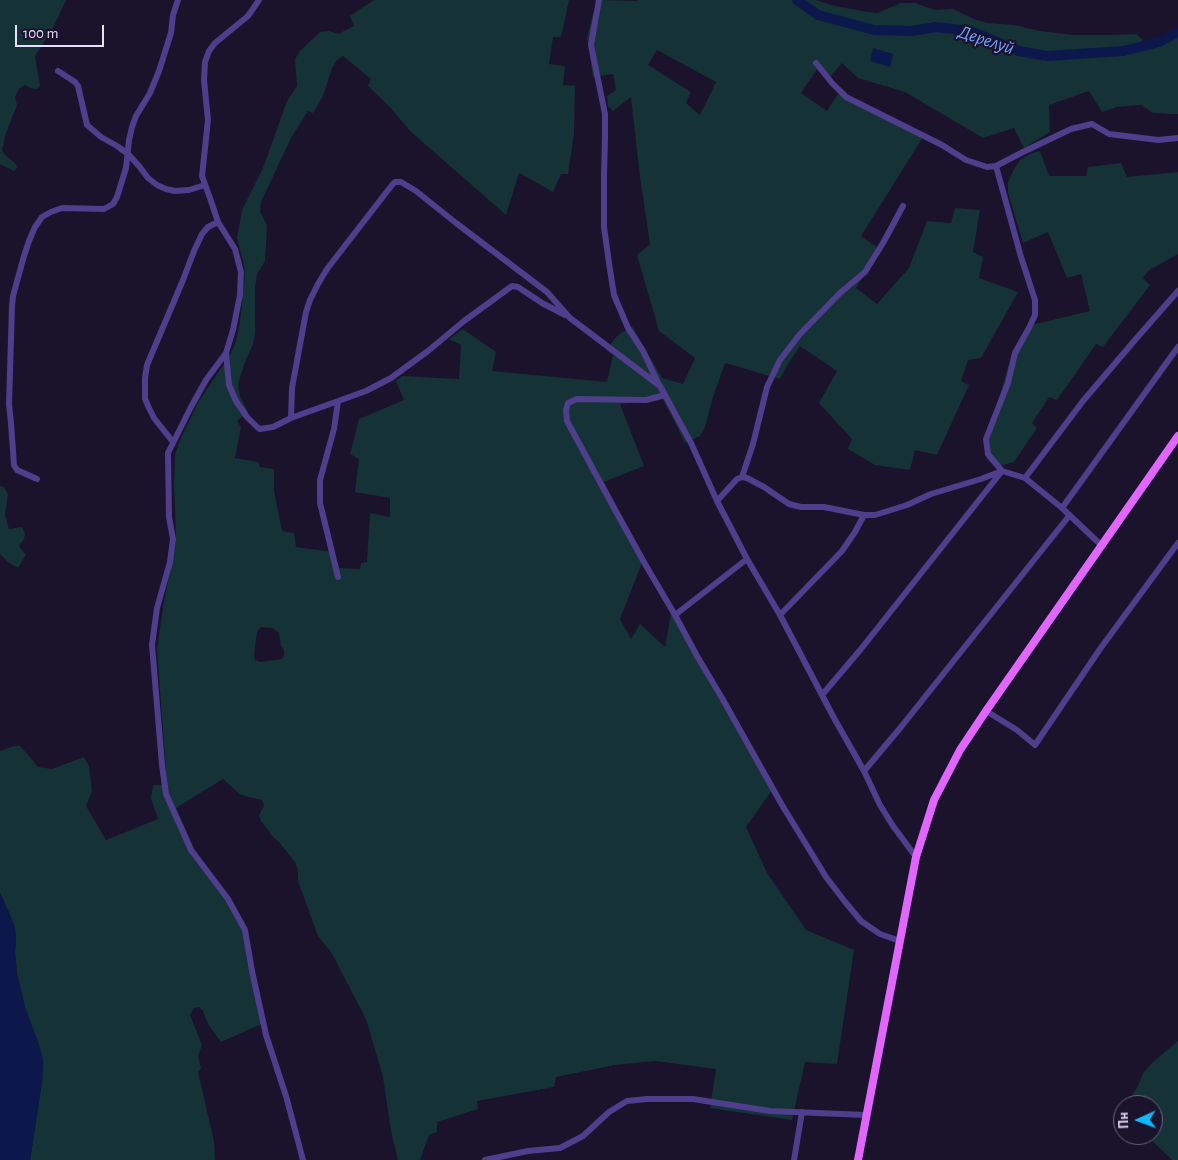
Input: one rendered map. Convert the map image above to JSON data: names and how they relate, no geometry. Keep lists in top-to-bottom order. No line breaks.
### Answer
{"water":["Дерелуй"],"scale_bar":"100 m","north":"left"}
